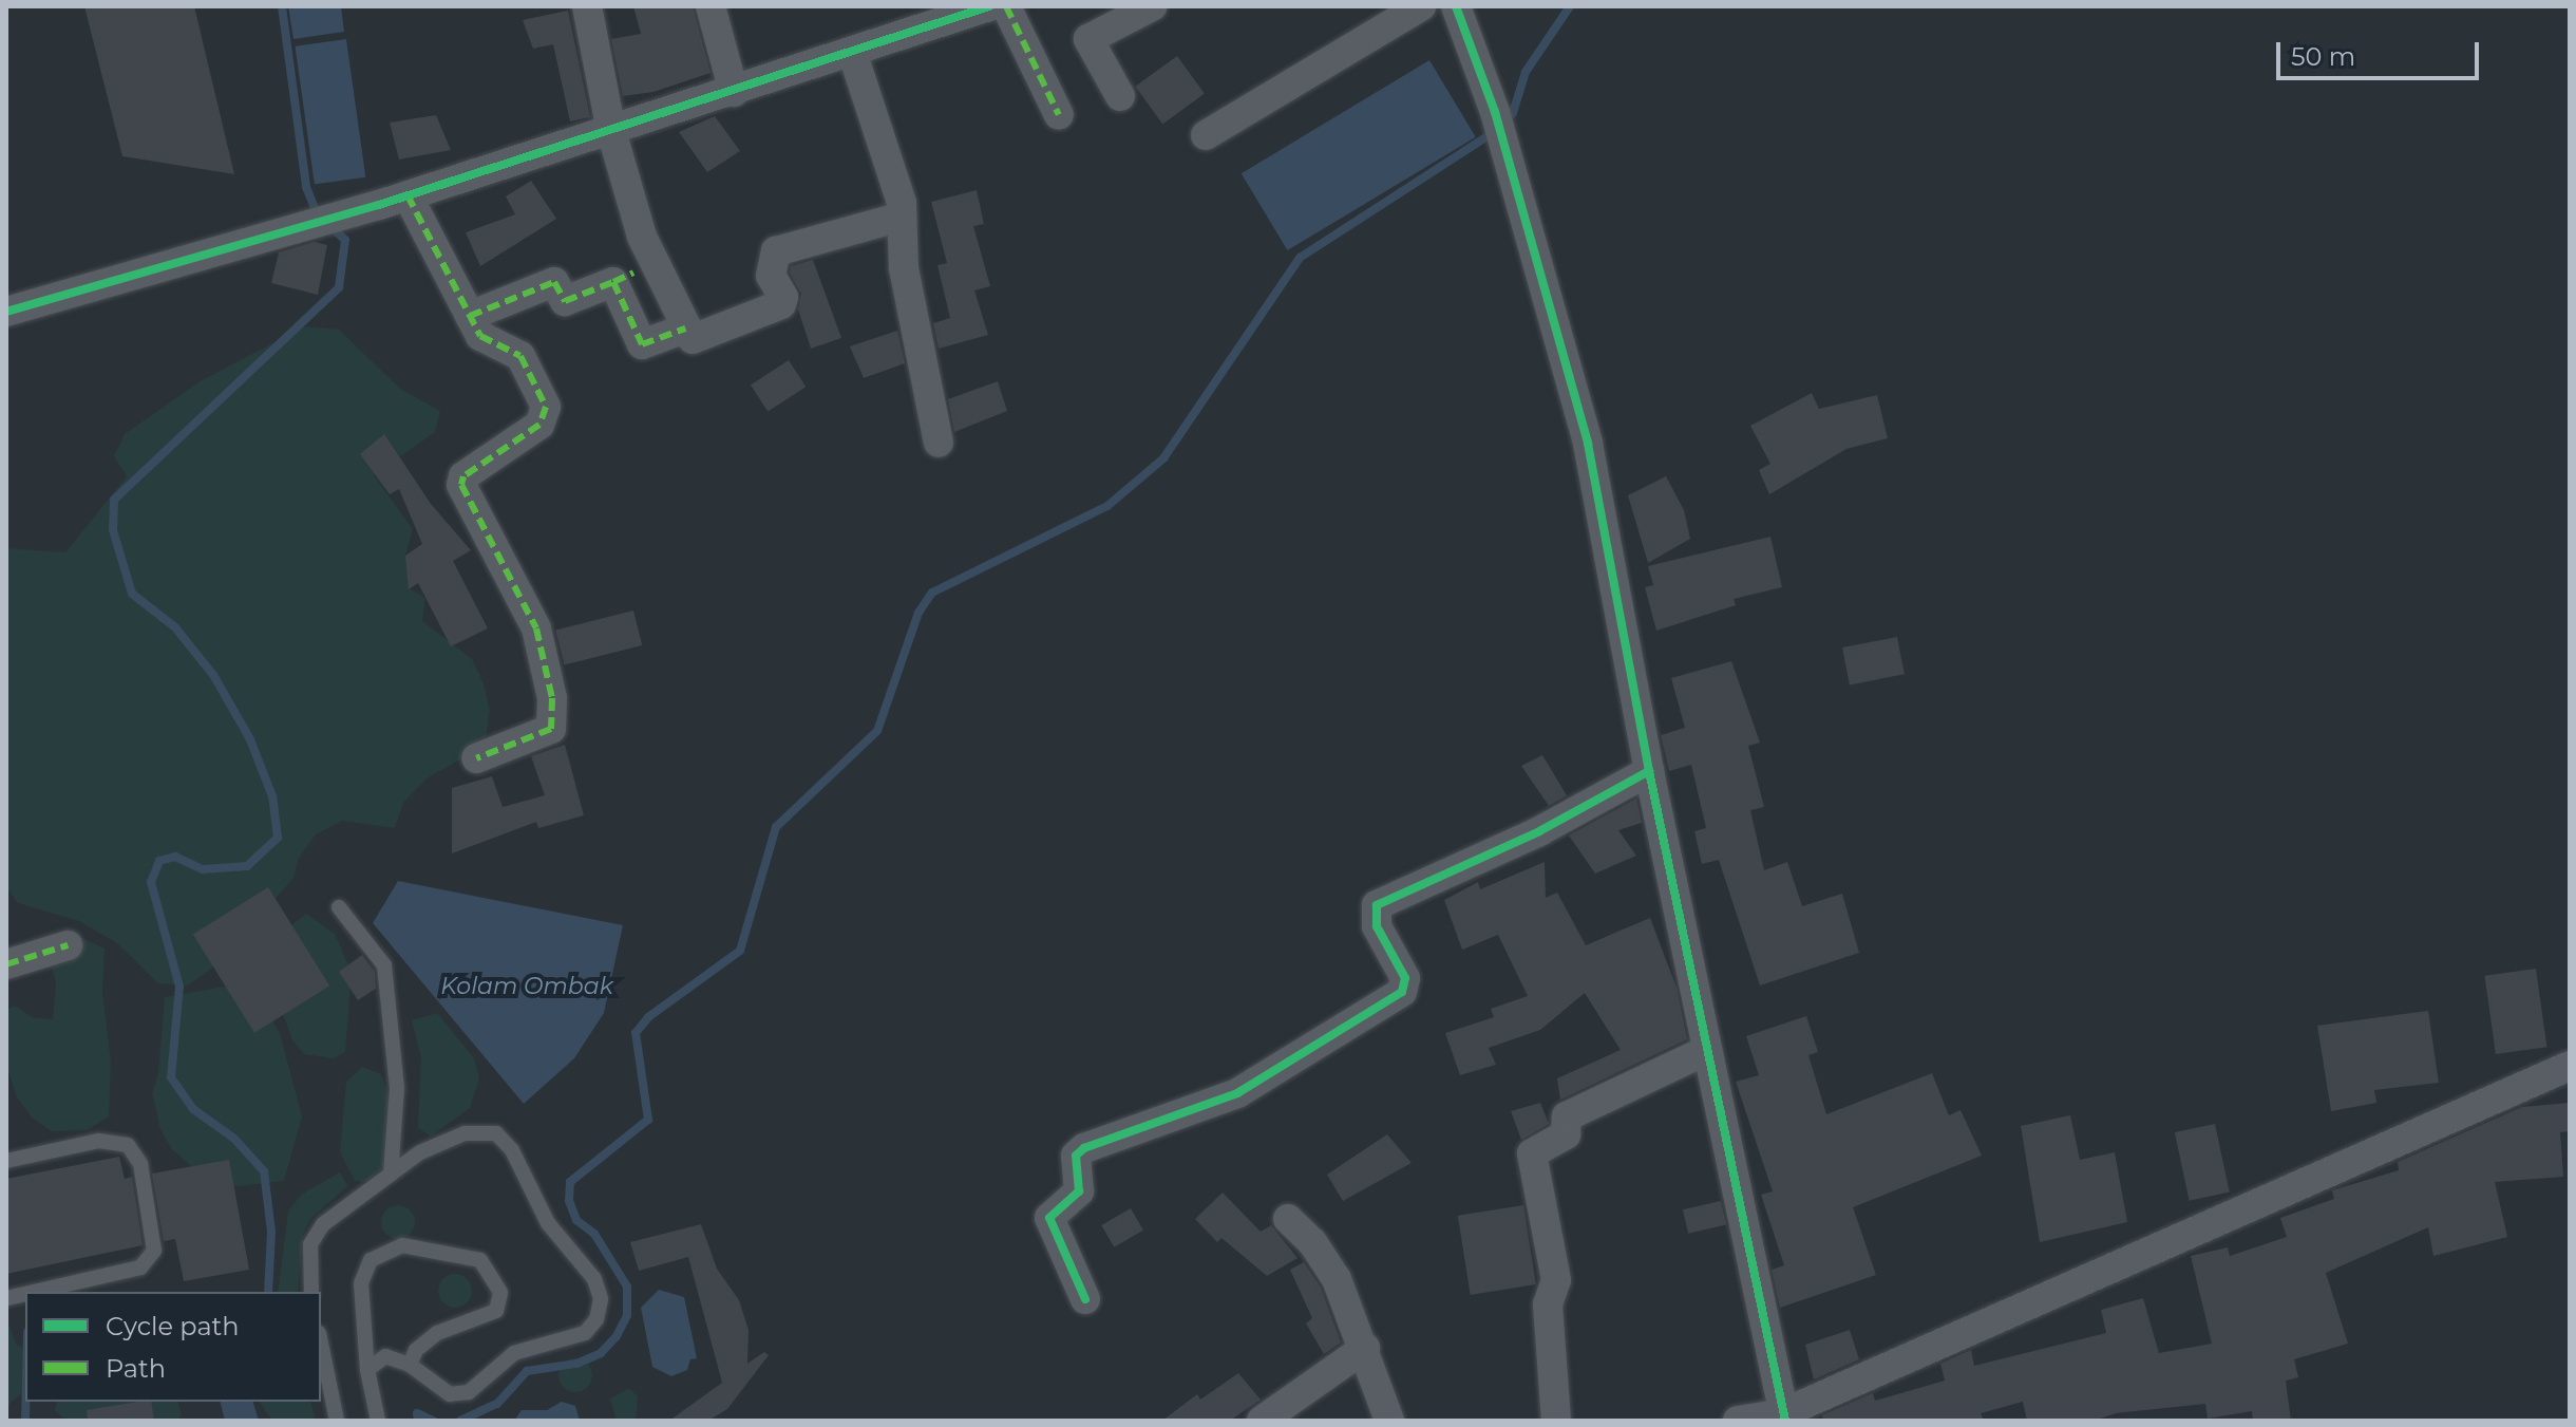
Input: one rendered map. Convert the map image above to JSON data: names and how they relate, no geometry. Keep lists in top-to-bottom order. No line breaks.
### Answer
{"water":["Kolam Ombak"],"legend":["Cycle path","Path"],"scale_bar":"50 m"}
